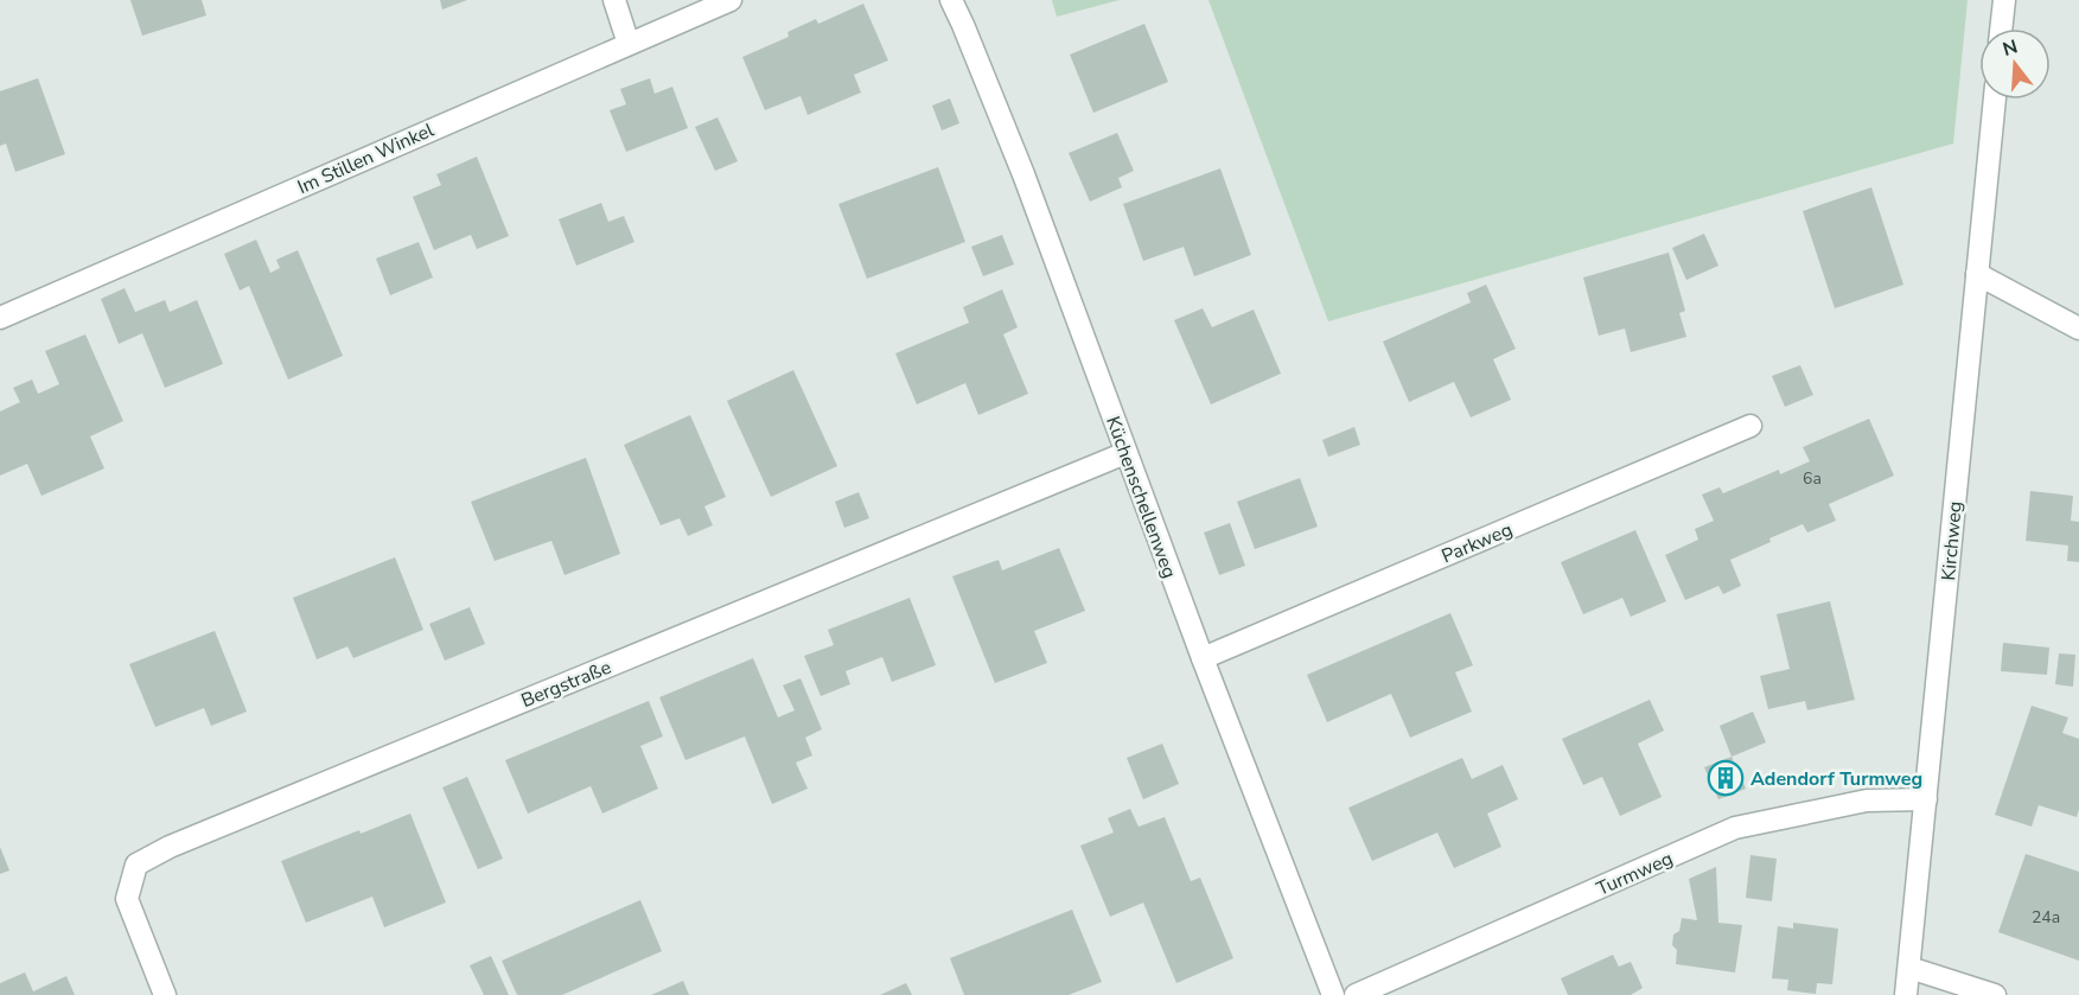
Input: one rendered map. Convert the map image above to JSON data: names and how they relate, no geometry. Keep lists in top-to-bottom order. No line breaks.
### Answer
{"streets":{"street":["Im Stillen Winkel","Küchenschellenweg","Kirchweg","Parkweg","Bergstraße","Turmweg"]},"crossings":[["Küchenschellenweg","Parkweg"],["Küchenschellenweg","Bergstraße"],["Kirchweg","Turmweg"]],"places":{"building":["Adendorf Turmweg"]},"house_numbers":["6a","24a"],"north":"top"}
